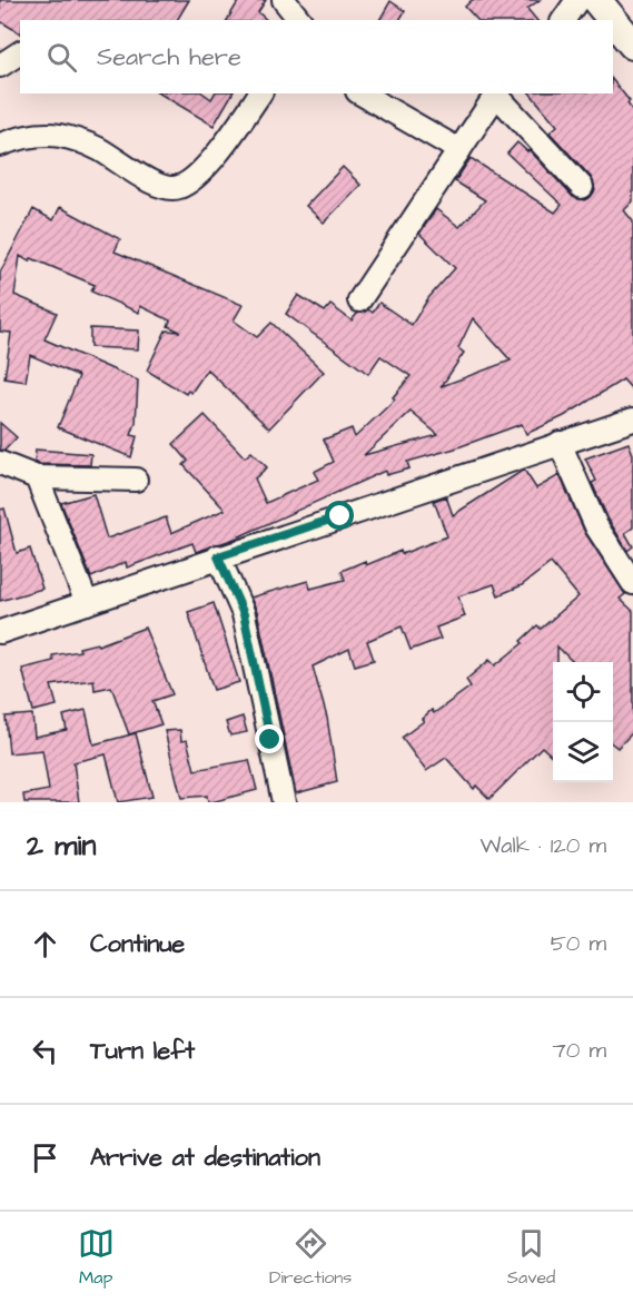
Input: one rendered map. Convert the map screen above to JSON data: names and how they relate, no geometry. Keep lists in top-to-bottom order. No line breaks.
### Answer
{"page":{"search":"Search here","heading":["2 min","Walk · 120 m"],"list":[["Continue","50 m"],["Turn left","70 m"],"Arrive at destination"],"nav":["Map","Directions","Saved"]}}
